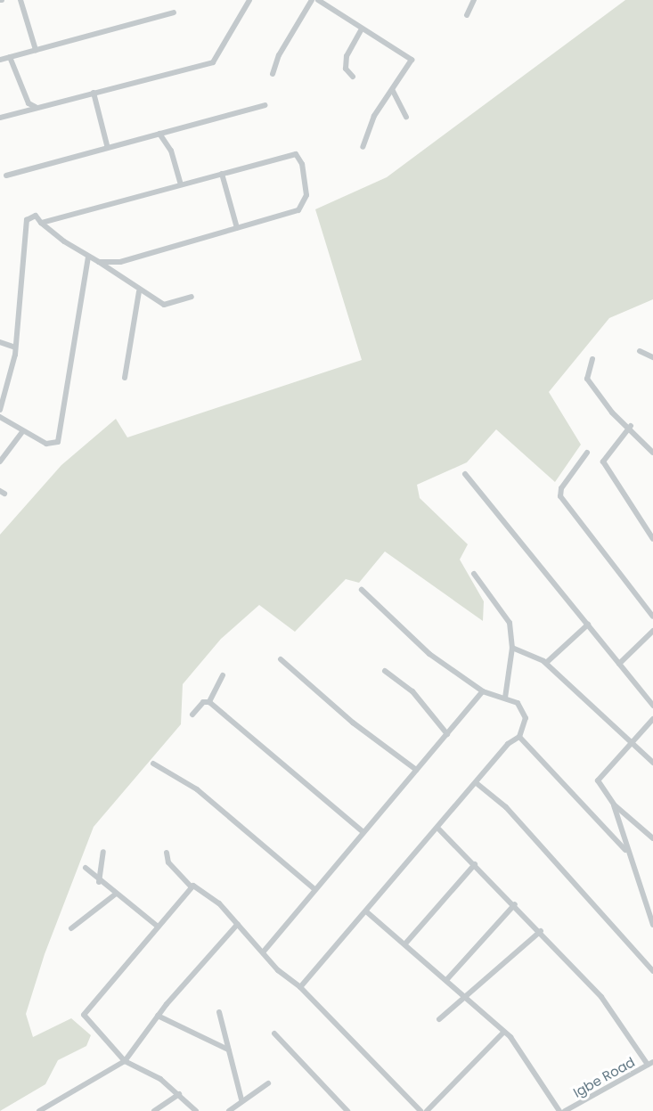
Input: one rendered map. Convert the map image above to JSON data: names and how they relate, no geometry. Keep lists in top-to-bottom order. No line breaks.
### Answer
{"streets":{"street":["Igbe Road"]}}
